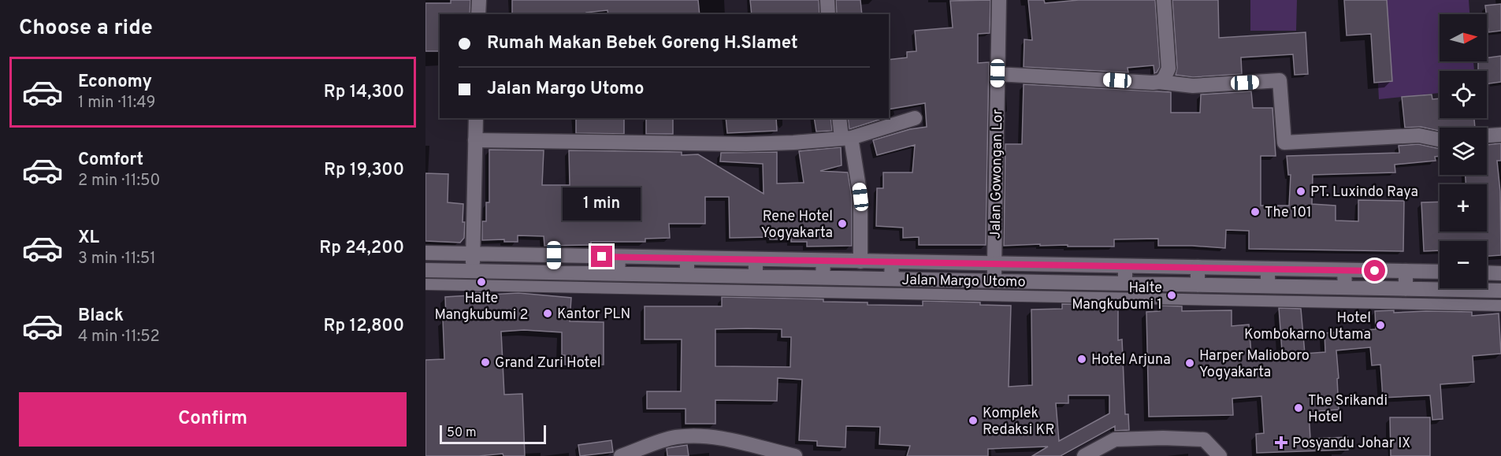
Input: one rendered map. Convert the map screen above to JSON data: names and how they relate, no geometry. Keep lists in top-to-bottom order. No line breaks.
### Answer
{"streets":{"street":["Jalan Gowongan Lor","Jalan Margo Utomo"]},"crossings":[["Jalan Gowongan Lor","Jalan Margo Utomo"]],"places":{"other":["PT. Luxindo Raya","The 101","Rene Hotel Yogyakarta","Halte Mangkubumi 2","Halte Mangkubumi 1","Kantor PLN","Hotel Kombokarno Utama","Hotel Arjuna","Grand Zuri Hotel","Harper Malioboro Yogyakarta","The Srikandi Hotel","Komplek Redaksi KR"],"health":["Posyandu Johar IX"]},"scale_bar":"50 m","north":"right","page":{"heading":"Choose a ride","map_buttons":["+","−"],"banner":["Rumah Makan Bebek Goreng H.Slamet","Jalan Margo Utomo"],"list":[{"name":"Economy","note":"1 min · 11:49","value":"Rp 14,300"},{"name":"Comfort","note":"2 min · 11:50","value":"Rp 19,300"},{"name":"XL","note":"3 min · 11:51","value":"Rp 24,200"},{"name":"Black","note":"4 min · 11:52","value":"Rp 12,800"}],"bubble":"1 min","buttons":"Confirm","scale":"50 m"}}
